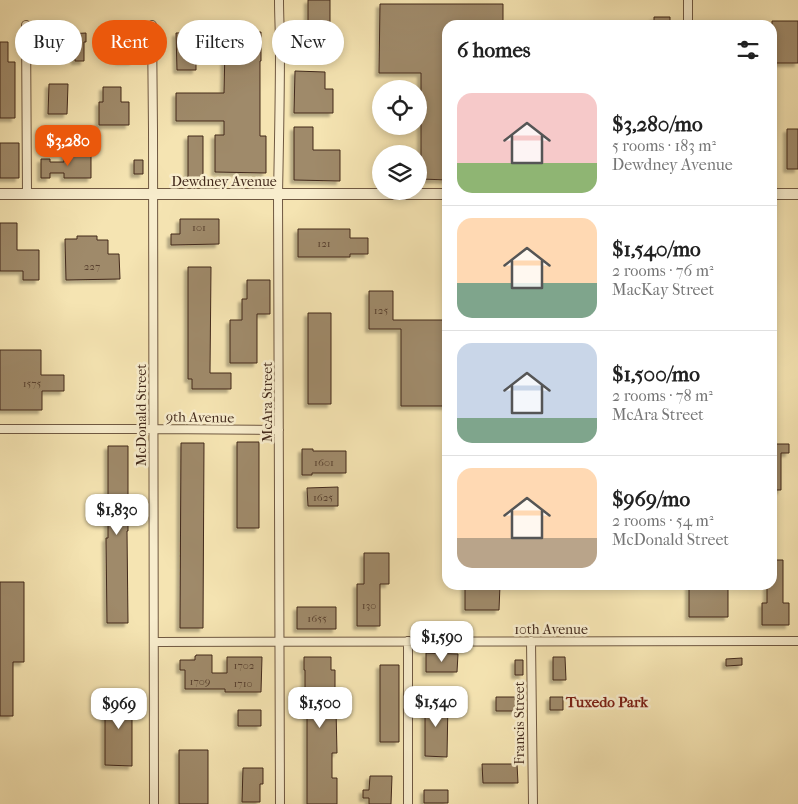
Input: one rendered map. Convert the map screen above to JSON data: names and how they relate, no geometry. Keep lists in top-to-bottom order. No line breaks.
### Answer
{"streets":{"street":["Dewdney Avenue","McAra Street","McDonald Street","9th Avenue","10th Avenue","Francis Street"]},"crossings":[["Dewdney Avenue","McAra Street"],["Dewdney Avenue","McDonald Street"],["McAra Street","9th Avenue"],["McAra Street","10th Avenue"],["McDonald Street","9th Avenue"],["McDonald Street","10th Avenue"],["10th Avenue","Francis Street"]],"districts":["Tuxedo Park"],"house_numbers":["101","121","227","125","1575","1601","1625","130","1655","1702","1709","1710"],"page":{"chip":["Buy","Rent","Filters","New"],"heading":"6 homes","list":[{"name":"$3,280/mo","note":"5 rooms · 183 m² · Dewdney Avenue"},{"name":"$1,540/mo","note":"2 rooms · 76 m² · MacKay Street"},{"name":"$1,500/mo","note":"2 rooms · 78 m² · McAra Street"},{"name":"$969/mo","note":"2 rooms · 54 m² · McDonald Street"}],"price":["$3,280","$1,830","$1,590","$1,540","$1,500","$969"]}}
